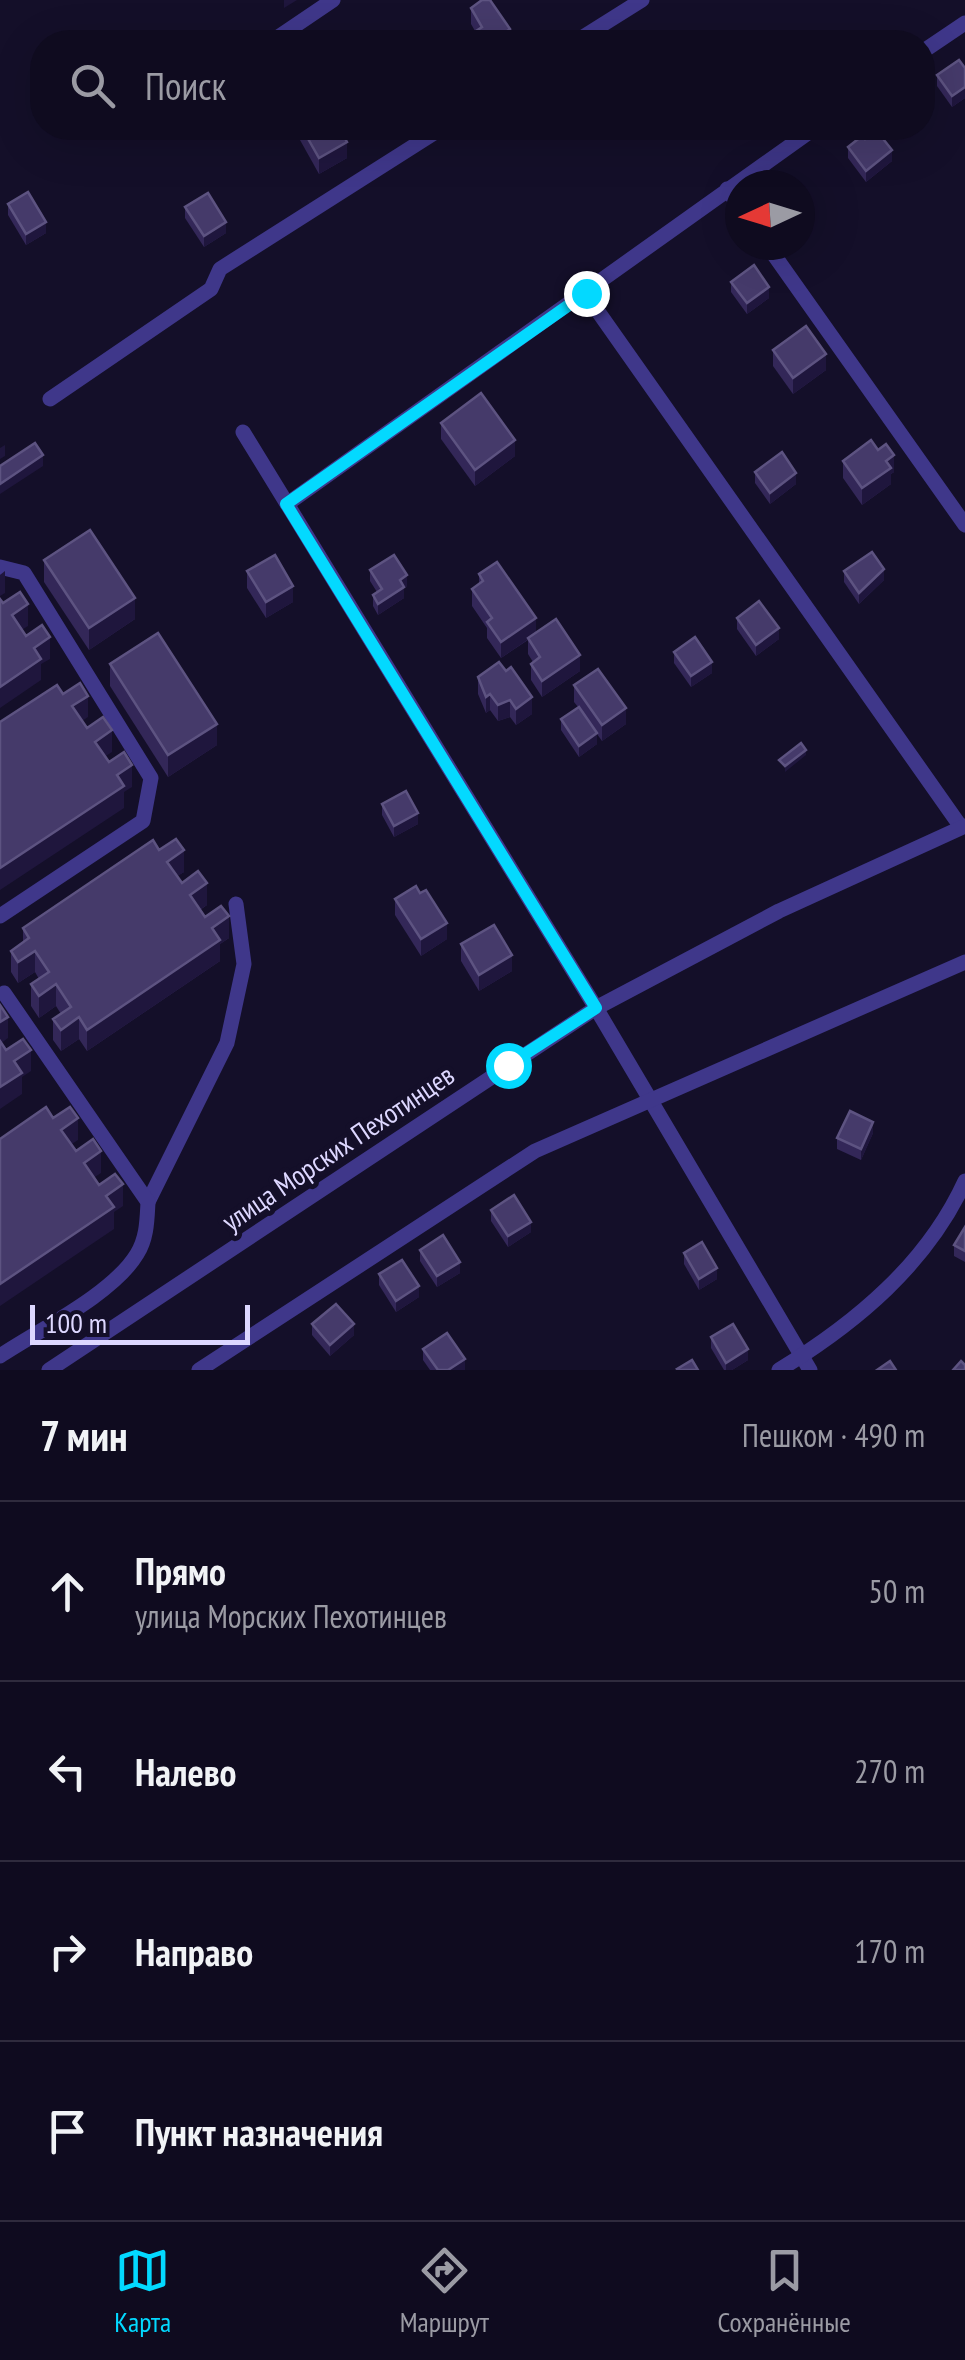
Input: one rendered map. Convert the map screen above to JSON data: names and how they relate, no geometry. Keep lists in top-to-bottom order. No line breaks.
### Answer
{"streets":{"street":["улица Морских Пехотинцев"]},"scale_bar":"100 m","north":"left","page":{"search":"Поиск","scale":"100 m","heading":["7 мин","Пешком · 490 m"],"list":[["Прямо","улица Морских Пехотинцев","50 m"],["Налево","270 m"],["Направо","170 m"],"Пункт назначения"],"nav":["Карта","Маршрут","Сохранённые"]}}
